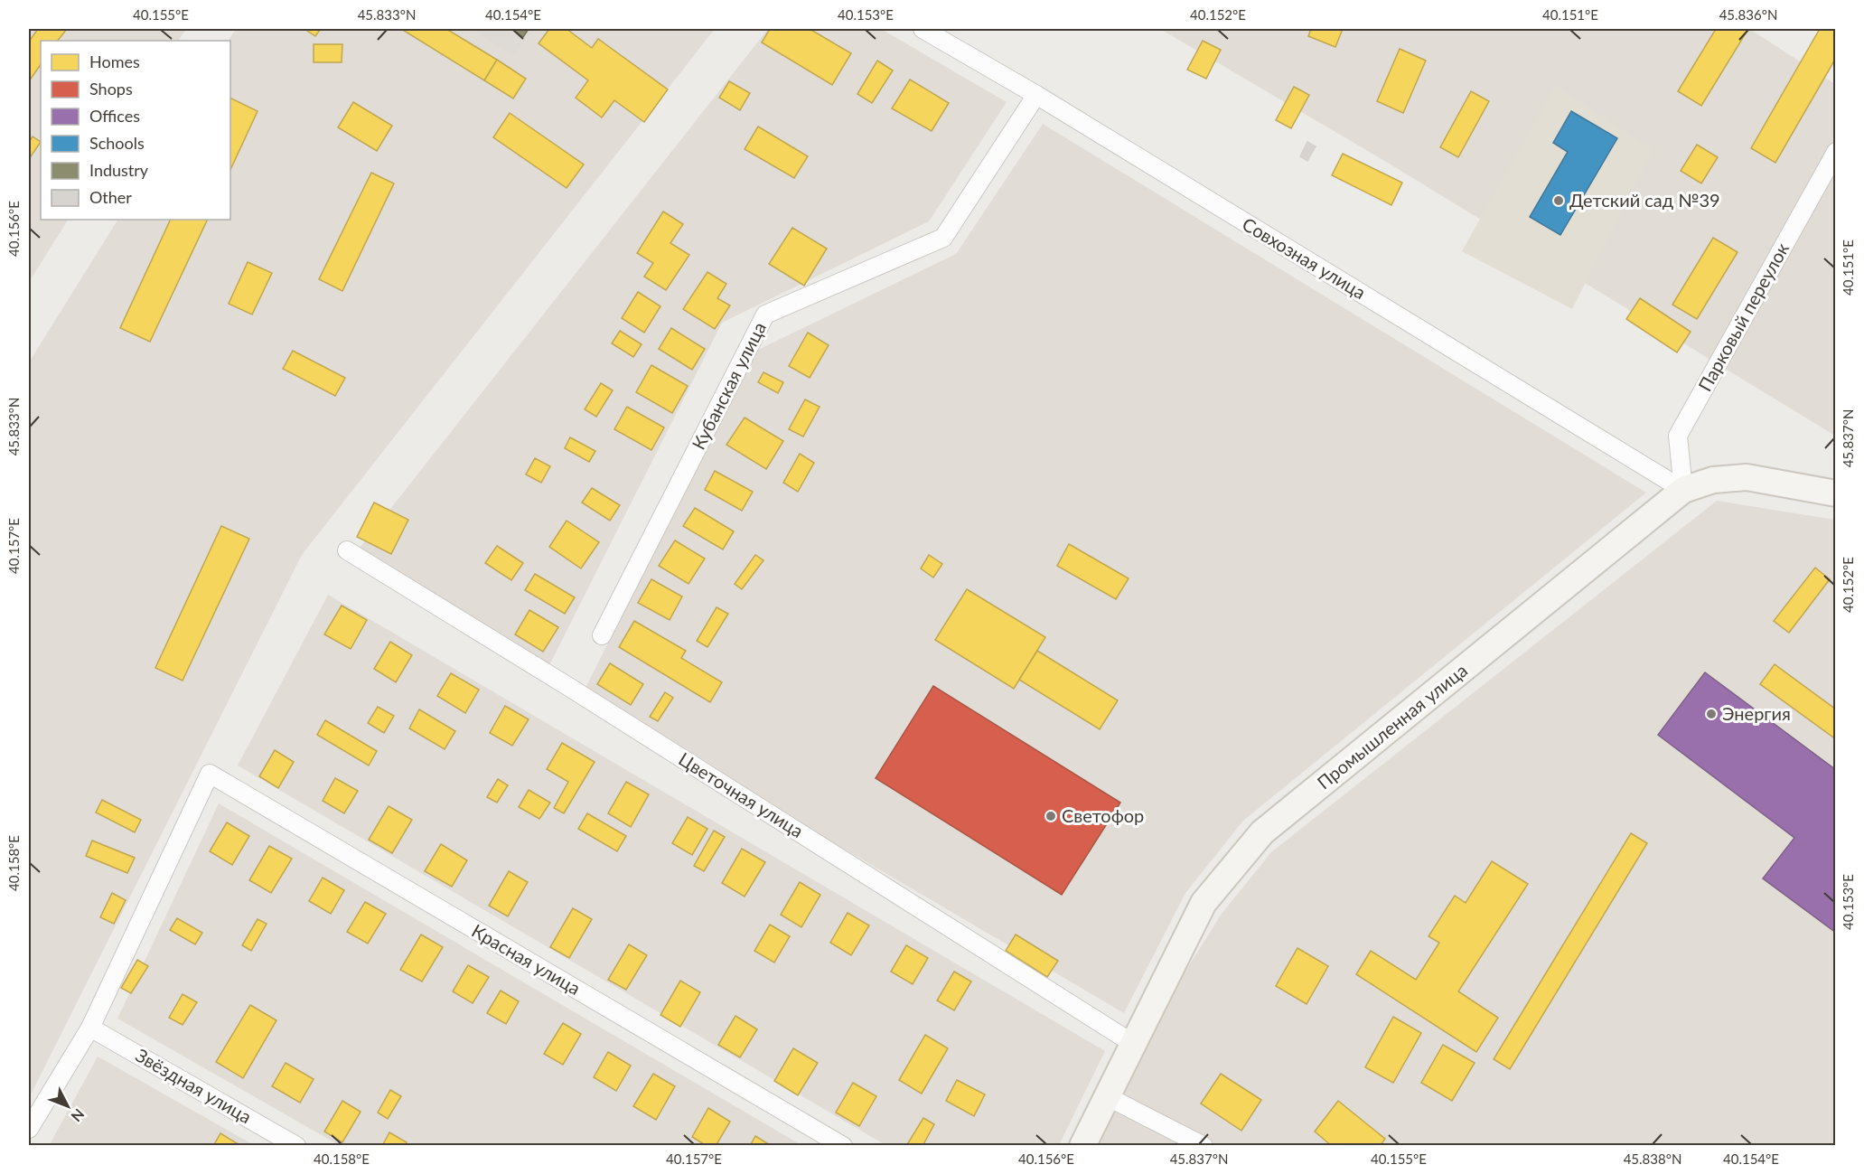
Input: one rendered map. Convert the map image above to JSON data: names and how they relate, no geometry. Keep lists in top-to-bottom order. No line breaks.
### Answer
{"streets":{"main road":["Промышленная улица"],"street":["Совхозная улица","Парковый переулок","Кубанская улица","Цветочная улица","Красная улица","Звёздная улица"]},"crossings":[["Совхозная улица","Парковый переулок"],["Совхозная улица","Кубанская улица"],["Совхозная улица","Промышленная улица"],["Парковый переулок","Промышленная улица"],["Промышленная улица","Цветочная улица"],["Красная улица","Звёздная улица"]],"places":["Детский сад №39","Энергия","Светофор"],"legend":["Homes","Shops","Offices","Schools","Industry","Other"],"north":"bottom right","coordinates":["40.155°E","45.833°N","40.154°E","40.153°E","40.152°E","40.151°E","45.836°N","40.156°E","45.837°N","40.157°E","40.158°E","45.838°N"]}
